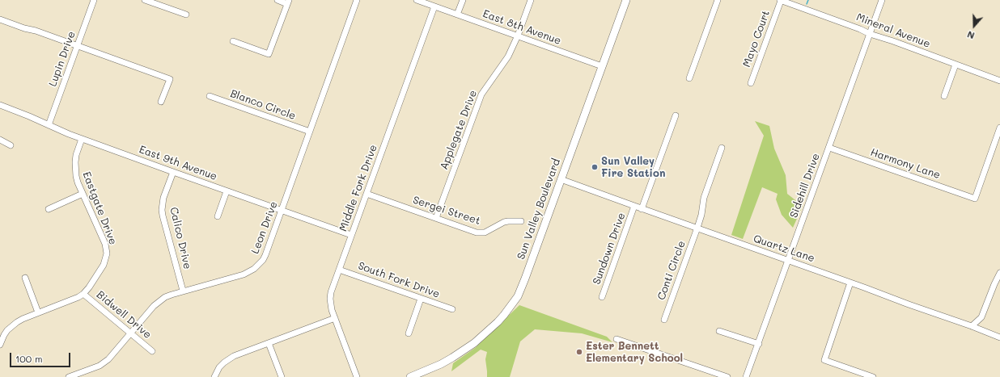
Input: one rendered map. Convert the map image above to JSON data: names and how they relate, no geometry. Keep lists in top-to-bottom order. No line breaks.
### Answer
{"streets":{"main road":["Sun Valley Boulevard"],"street":["East 8th Avenue","Mineral Avenue","Mayo Court","Lupin Drive","Blanco Circle","Applegate Drive","East 9th Avenue","Harmony Lane","Sidehill Drive","Middle Fork Drive","Eastgate Drive","Sergei Street","Leon Drive","Calico Drive","Sundown Drive","Quartz Lane","Conti Circle","South Fork Drive","Bidwell Drive"]},"crossings":[["East 8th Avenue","Applegate Drive"],["East 8th Avenue","Middle Fork Drive"],["East 8th Avenue","Sun Valley Boulevard"],["Mineral Avenue","Mayo Court"],["Mineral Avenue","Sidehill Drive"],["Lupin Drive","East 9th Avenue"],["Blanco Circle","Leon Drive"],["Applegate Drive","Sergei Street"],["East 9th Avenue","Middle Fork Drive"],["East 9th Avenue","Eastgate Drive"],["East 9th Avenue","Leon Drive"],["East 9th Avenue","Calico Drive"],["Harmony Lane","Sidehill Drive"],["Sidehill Drive","Quartz Lane"],["Middle Fork Drive","Sergei Street"],["Middle Fork Drive","South Fork Drive"],["Eastgate Drive","Bidwell Drive"],["Sun Valley Boulevard","Quartz Lane"],["Leon Drive","Calico Drive"],["Leon Drive","Bidwell Drive"],["Sundown Drive","Quartz Lane"],["Quartz Lane","Conti Circle"]],"places":["Sun Valley Fire Station","Ester Bennett Elementary School"],"scale_bar":"100 m","north":"bottom"}
